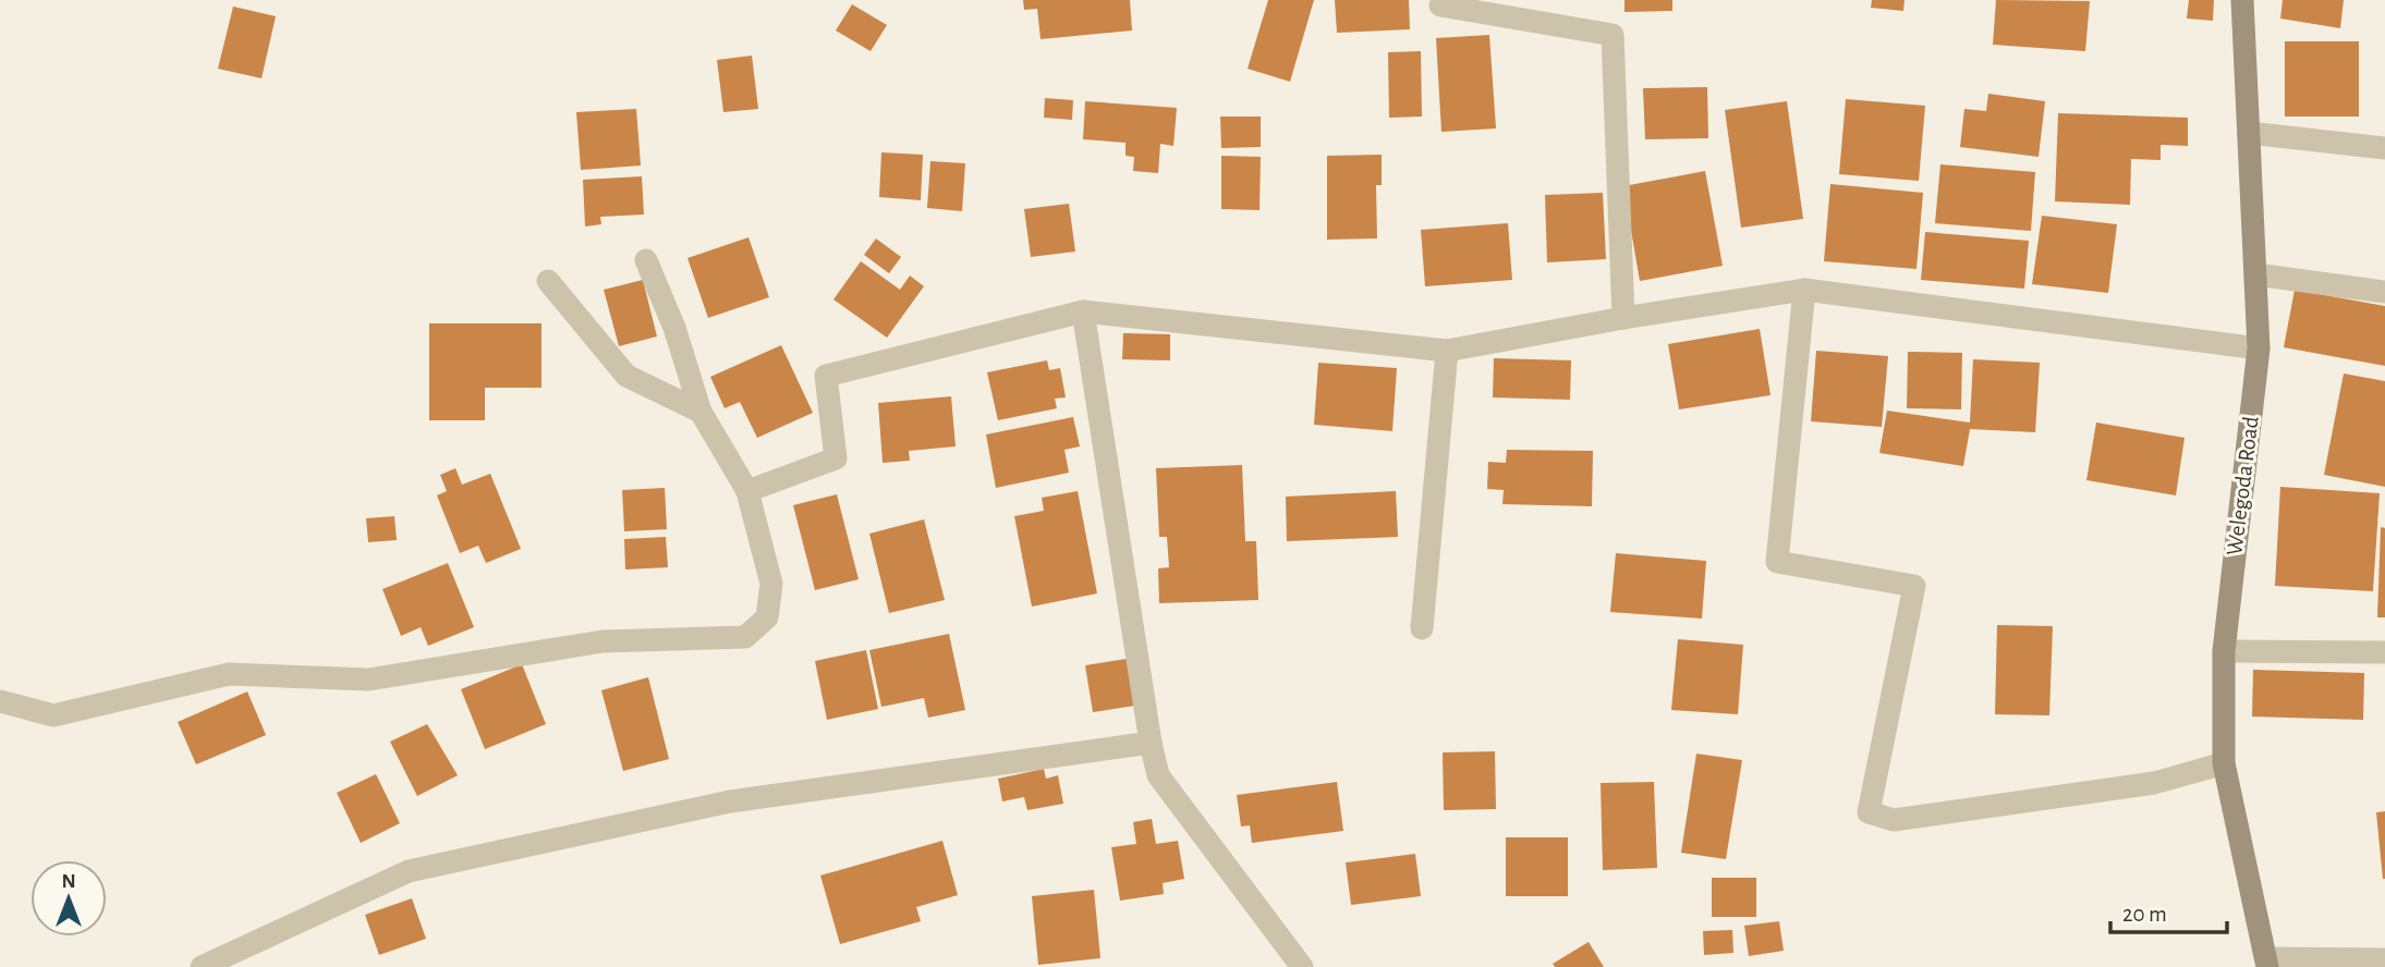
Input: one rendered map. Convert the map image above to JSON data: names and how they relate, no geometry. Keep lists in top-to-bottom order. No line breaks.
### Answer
{"streets":{"street":["Welegoda Road"]},"scale_bar":"20 m","north":"top"}
